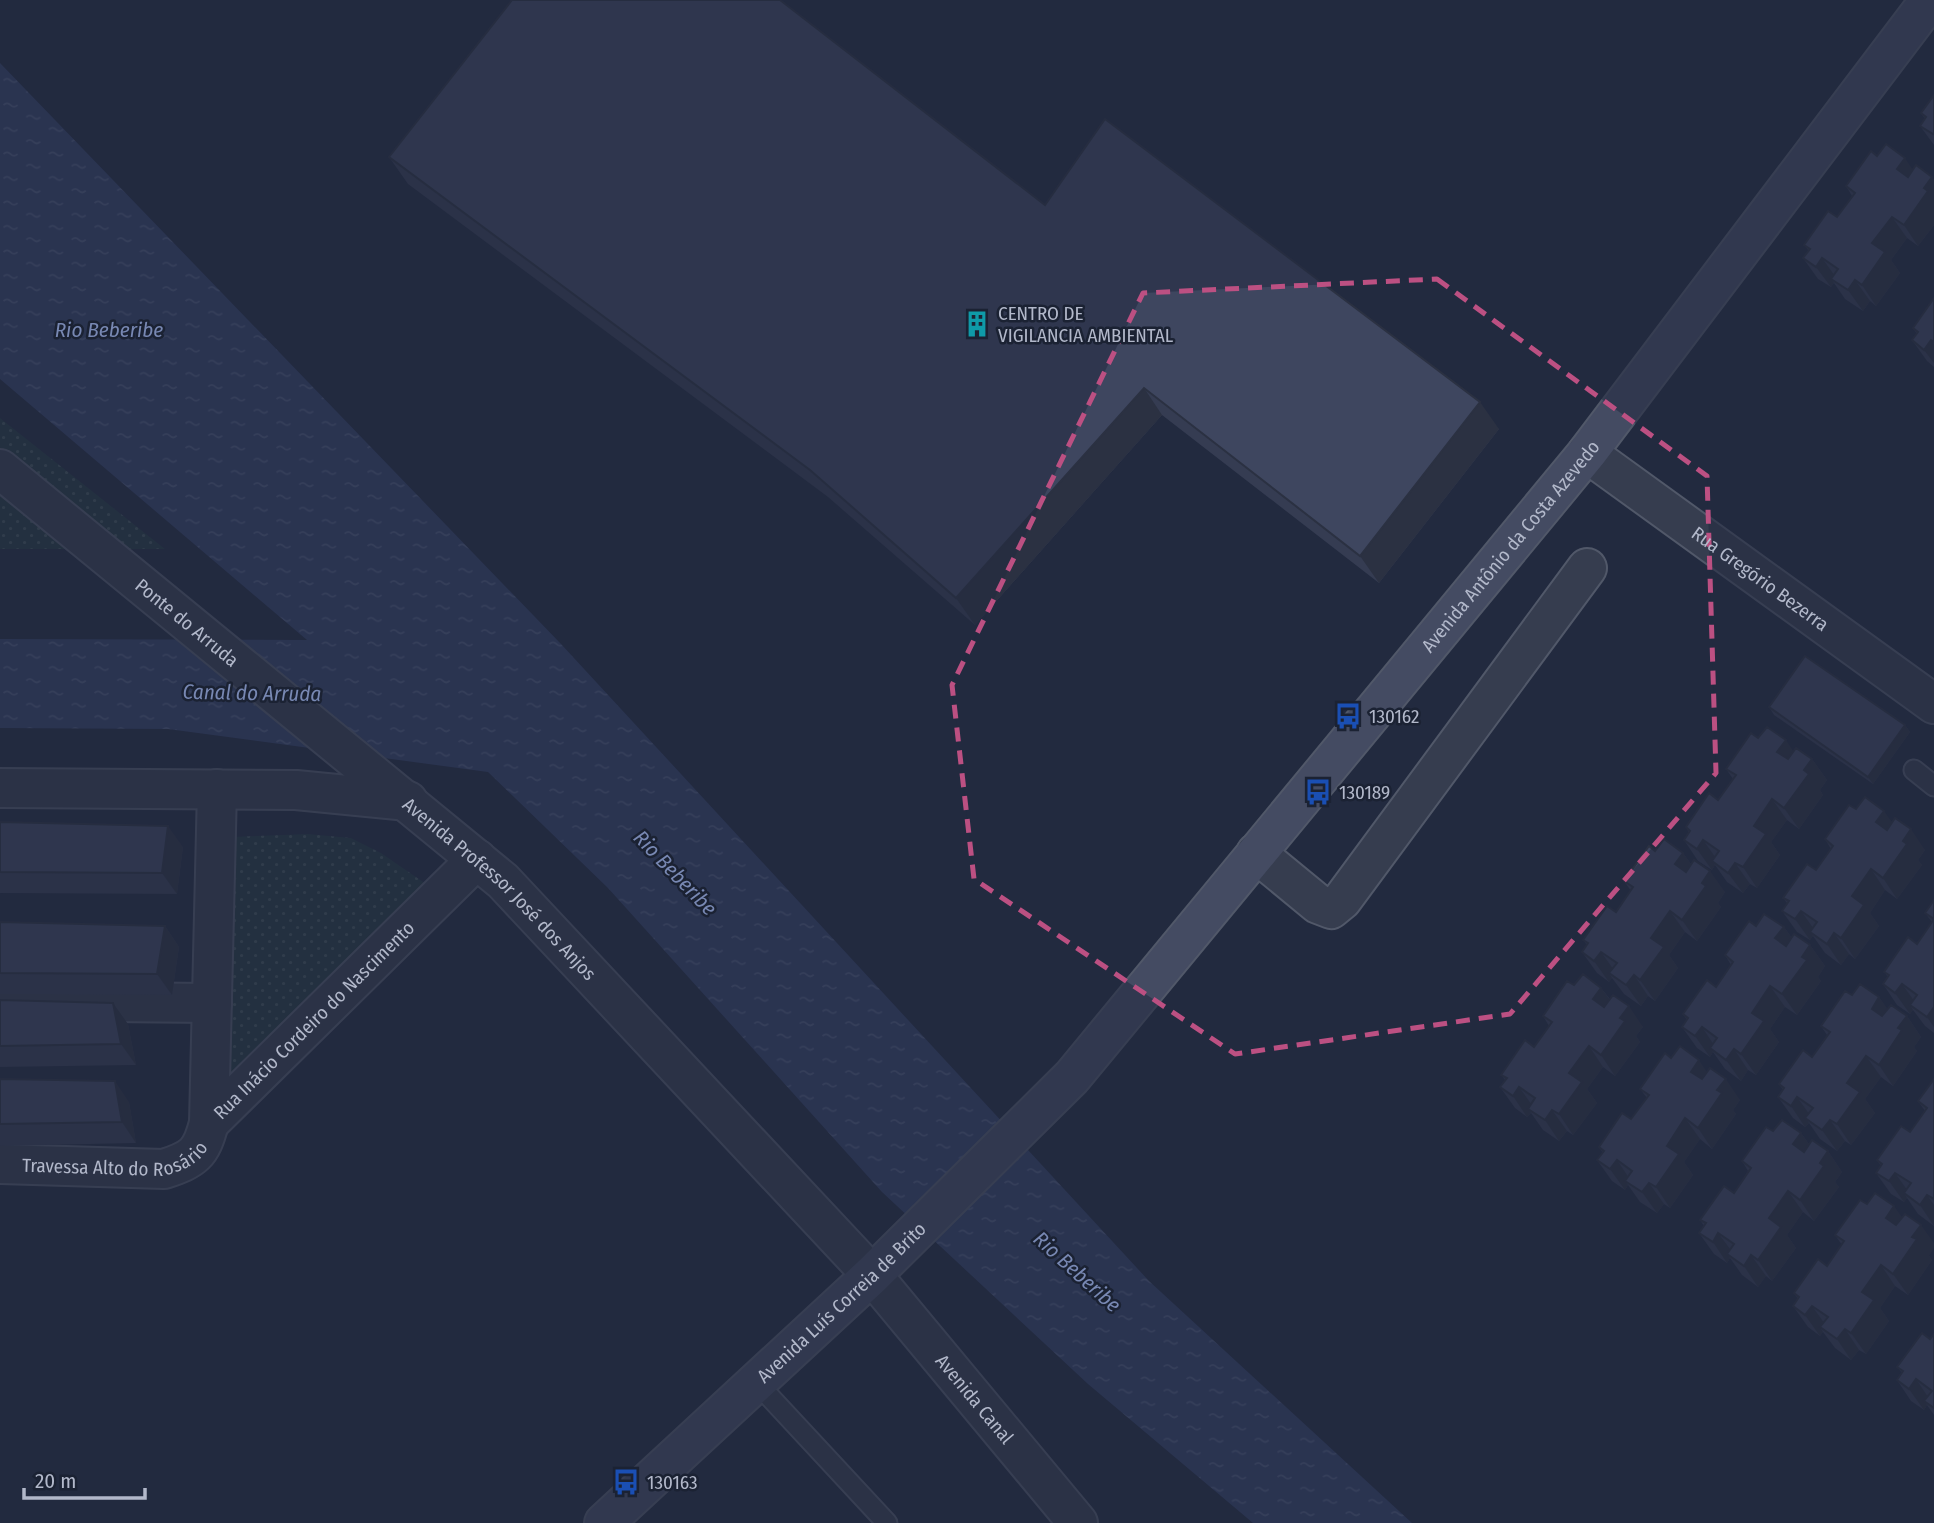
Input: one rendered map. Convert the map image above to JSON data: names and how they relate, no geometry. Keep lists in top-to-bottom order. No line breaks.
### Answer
{"streets":{"main road":["Avenida Antônio da Costa Azevedo","Avenida Luís Correia de Brito"],"street":["Rua Gregório Bezerra","Ponte do Arruda","Avenida Professor José dos Anjos","Rua Inácio Cordeiro do Nascimento","Travessa Alto do Rosário","Avenida Canal"]},"crossings":[["Avenida Antônio da Costa Azevedo","Rua Gregório Bezerra"],["Avenida Antônio da Costa Azevedo","Avenida Luís Correia de Brito"],["Ponte do Arruda","Avenida Professor José dos Anjos"],["Avenida Professor José dos Anjos","Rua Inácio Cordeiro do Nascimento"],["Avenida Professor José dos Anjos","Avenida Luís Correia de Brito"],["Avenida Professor José dos Anjos","Avenida Canal"],["Rua Inácio Cordeiro do Nascimento","Travessa Alto do Rosário"],["Avenida Luís Correia de Brito","Avenida Canal"]],"water":["Rio Beberibe","Canal do Arruda"],"places":{"building":["CENTRO DE VIGILANCIA AMBIENTAL"],"bus stop":["130162","130189","130163"]},"scale_bar":"20 m"}
